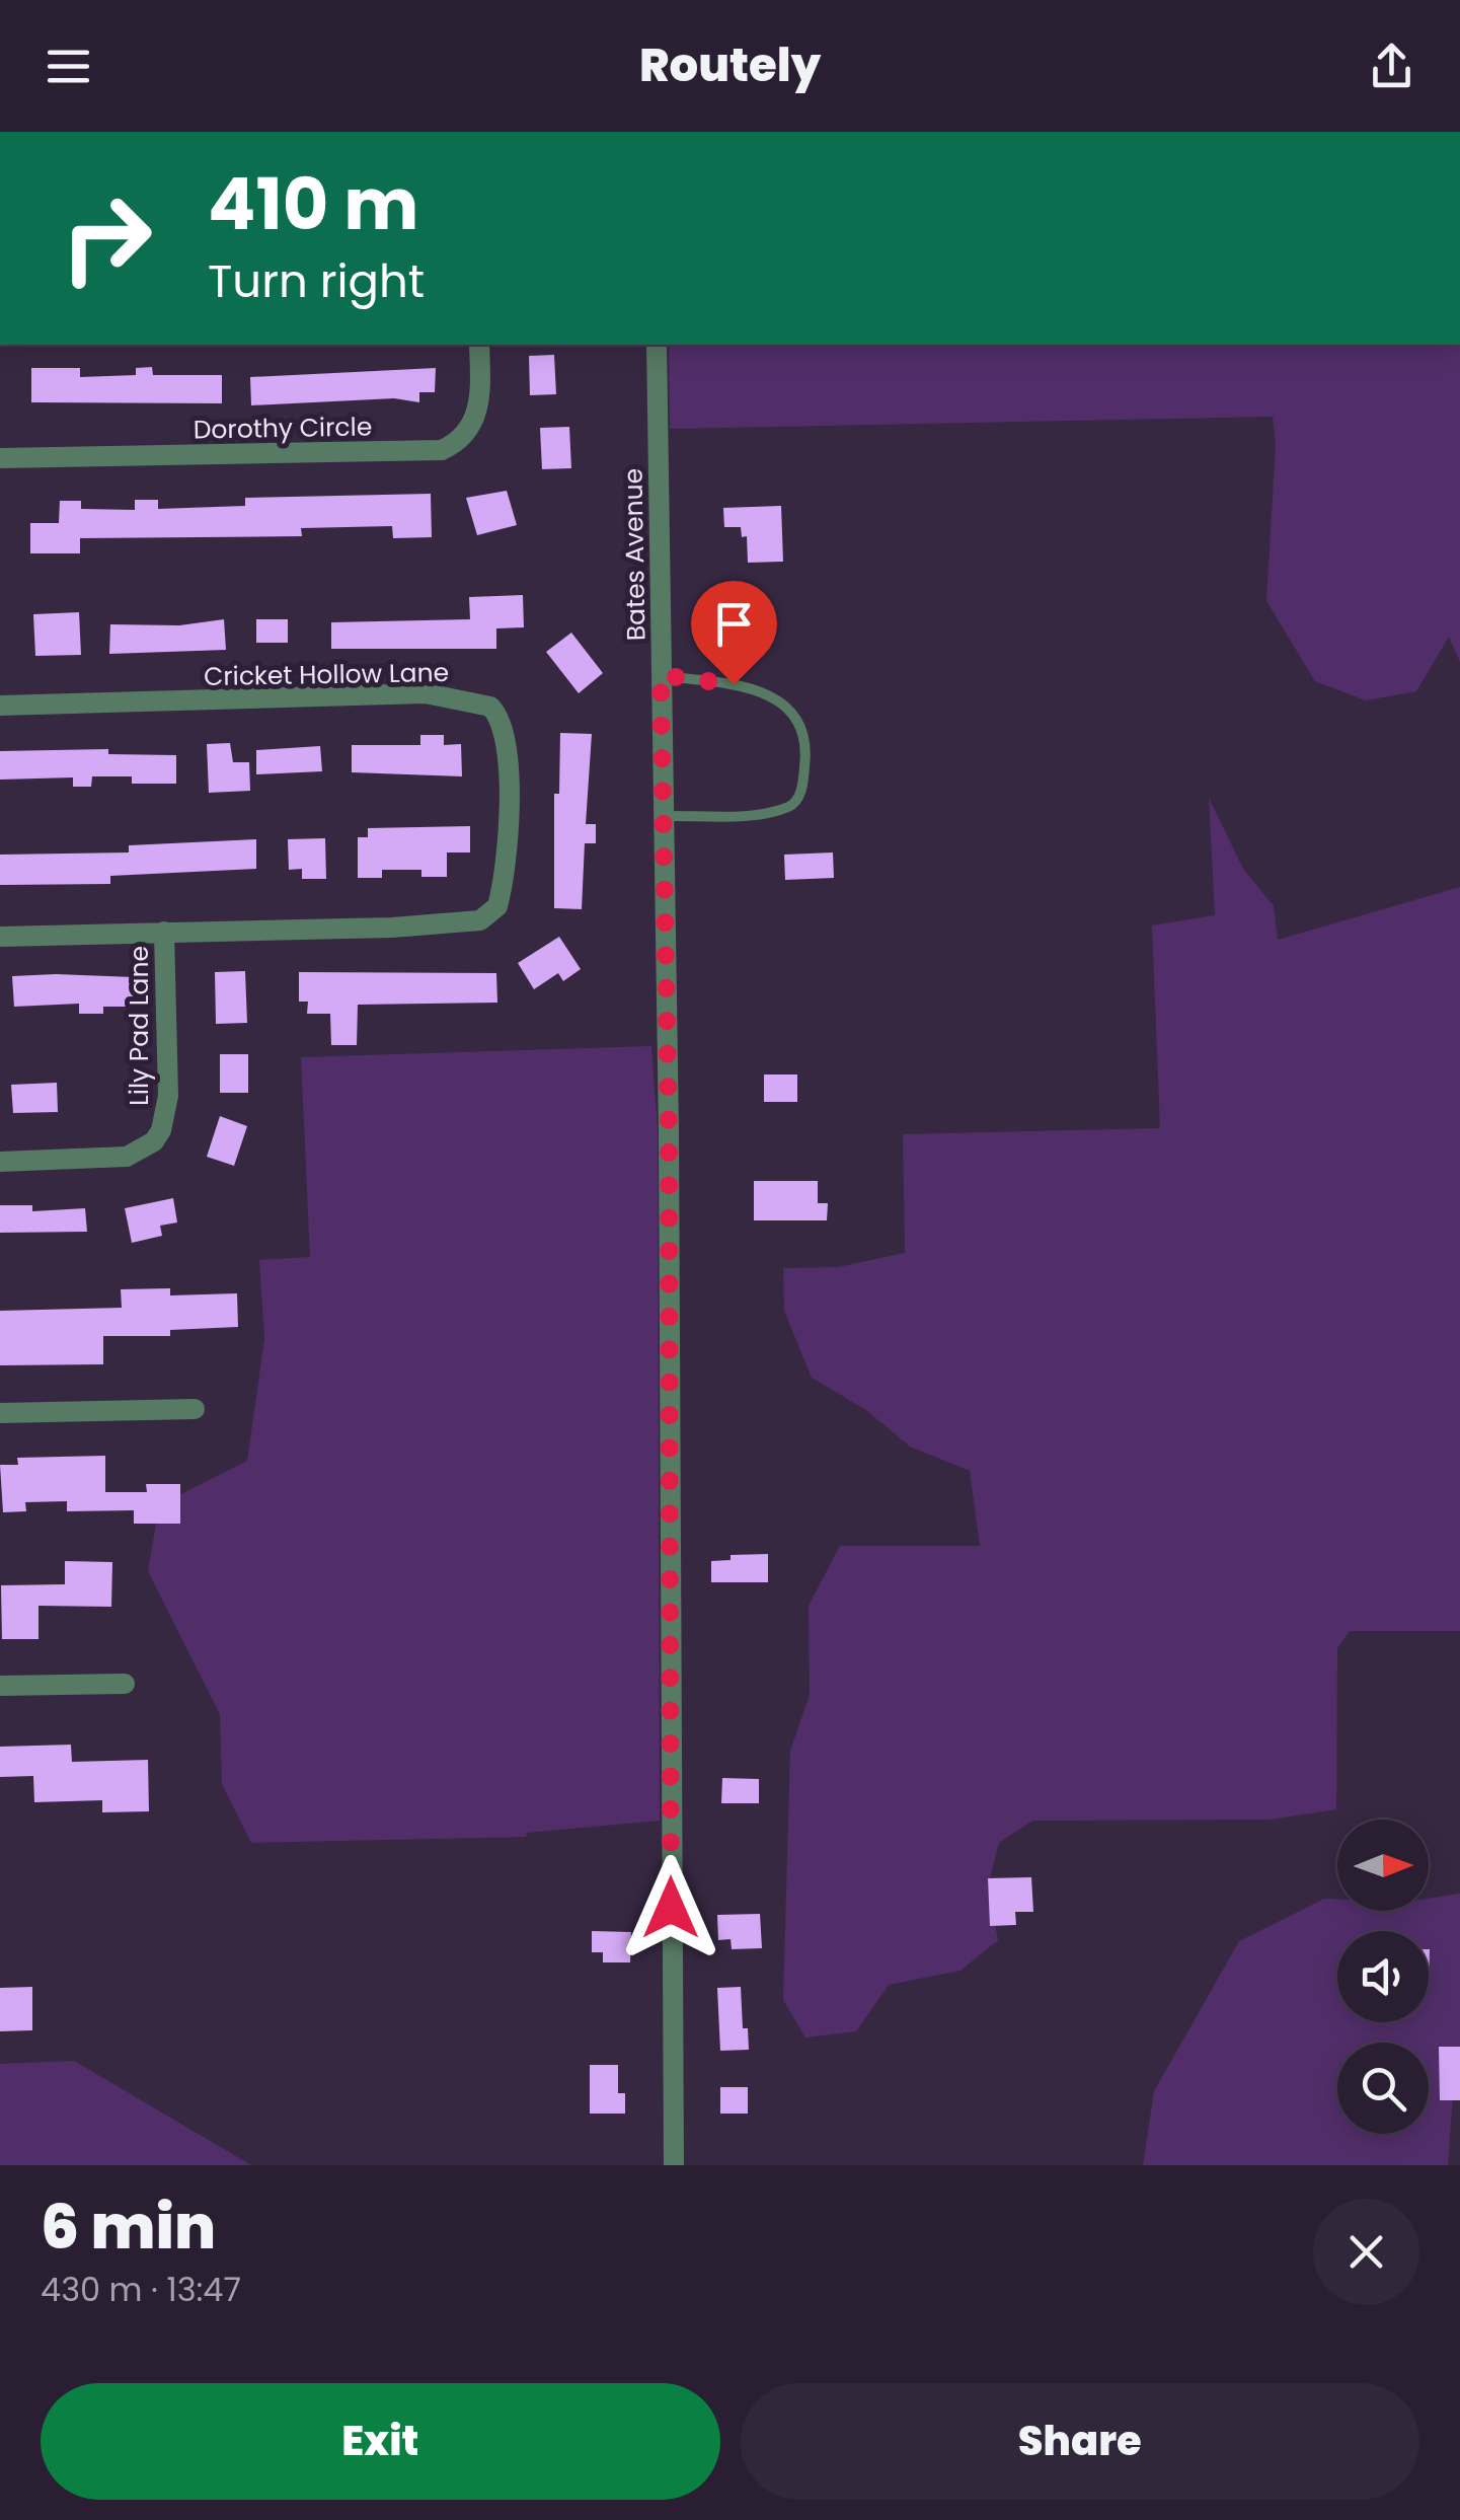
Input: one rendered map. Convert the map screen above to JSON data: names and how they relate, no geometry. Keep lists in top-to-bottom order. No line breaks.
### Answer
{"streets":{"street":["Dorothy Circle","Bates Avenue","Cricket Hollow Lane","Lily Pad Lane"]},"crossings":[["Cricket Hollow Lane","Lily Pad Lane"]],"north":"right","page":{"header":"Routely","turn":["410 m","Turn right"],"heading":["6 min","430 m · 13:47"],"buttons":["Exit","Share"]}}
